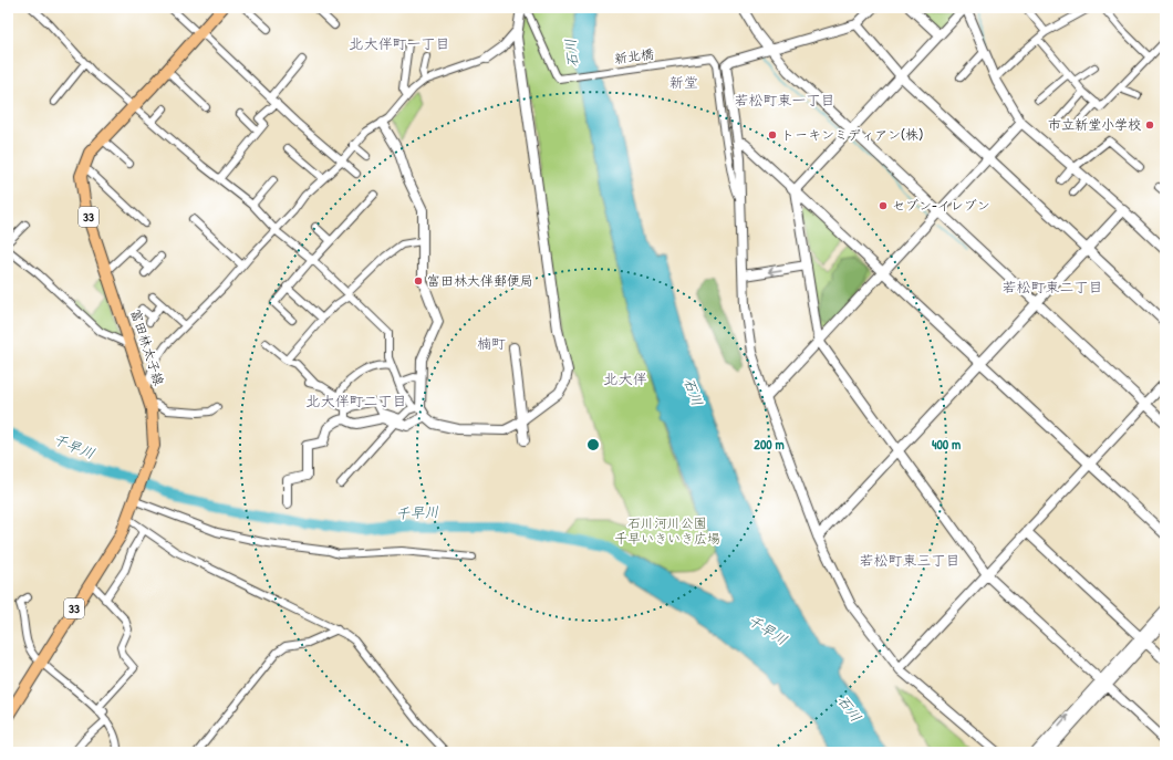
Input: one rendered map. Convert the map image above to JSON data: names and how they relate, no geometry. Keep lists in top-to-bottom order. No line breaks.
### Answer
{"streets":{"main road":["33","富田林太子線"],"street":["新北橋"]},"districts":["北大伴町一丁目","新堂","若松町東一丁目","若松町東二丁目","楠町","北大伴","北大伴町二丁目","若松町東三丁目"],"water":["石川","千早川"],"parks":["石川河川公園 千早いきいき広場"],"places":["市立新堂小学校","トーキンミディアン(株)","セブン-イレブン","富田林大伴郵便局"],"rings":["200 m","400 m"]}
